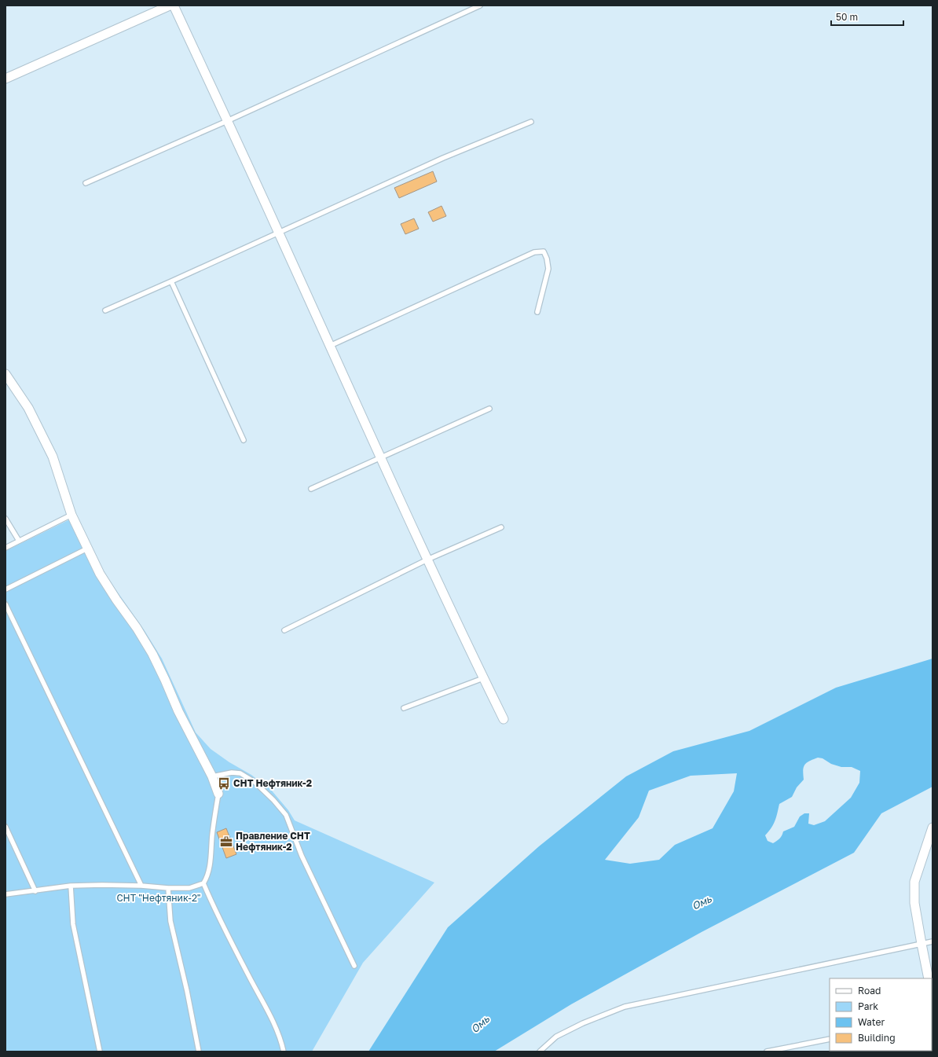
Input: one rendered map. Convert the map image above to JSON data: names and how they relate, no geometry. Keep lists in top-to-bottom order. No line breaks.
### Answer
{"water":["Омь"],"parks":["СНТ \"Нефтяник-2\""],"places":{"bus stop":["СНТ Нефтяник-2"],"office":["Правление СНТ Нефтяник-2"]},"legend":["Road","Park","Water","Building"],"scale_bar":"50 m"}
